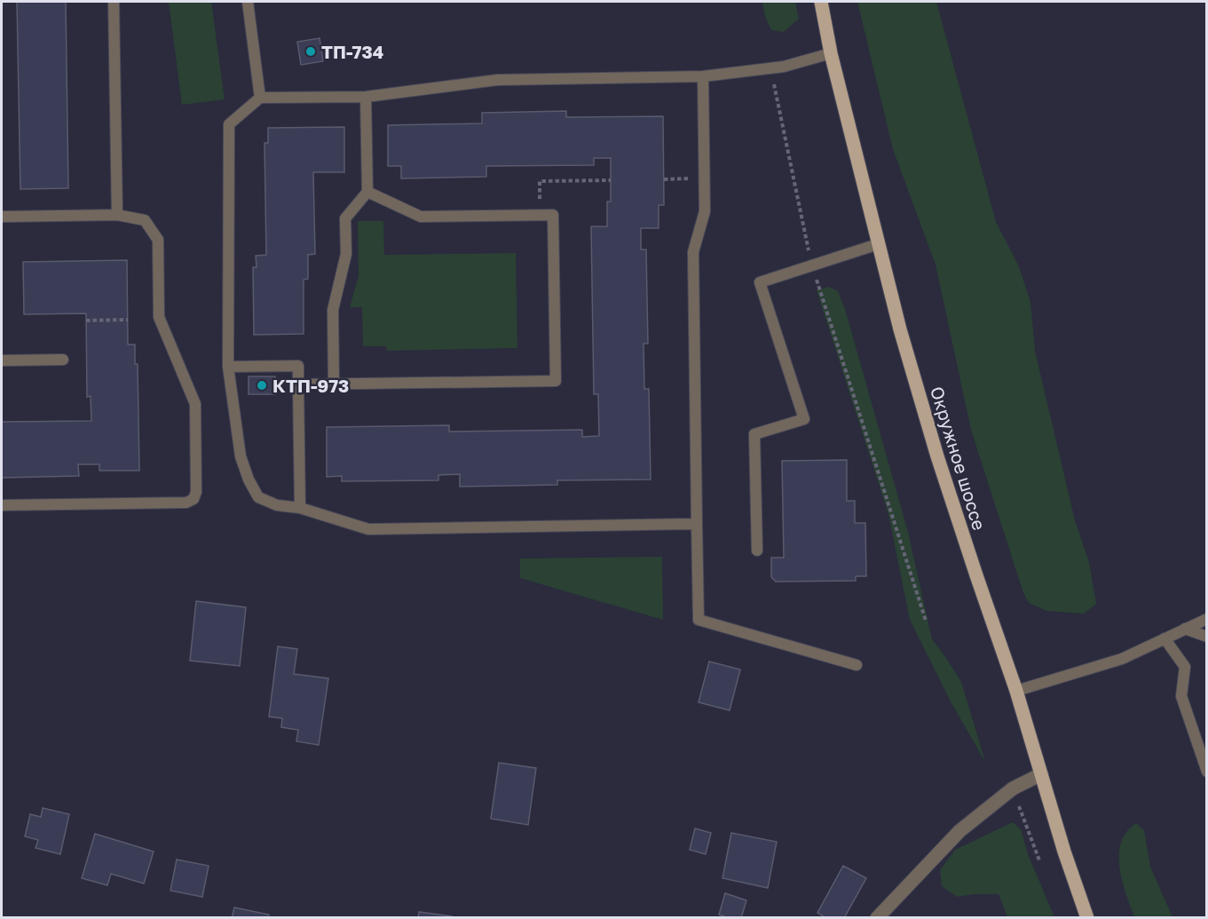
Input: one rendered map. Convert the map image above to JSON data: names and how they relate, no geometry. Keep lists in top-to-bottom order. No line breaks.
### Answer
{"streets":{"main road":["Окружное шоссе"]},"places":["ТП-734","КТП-973"]}
